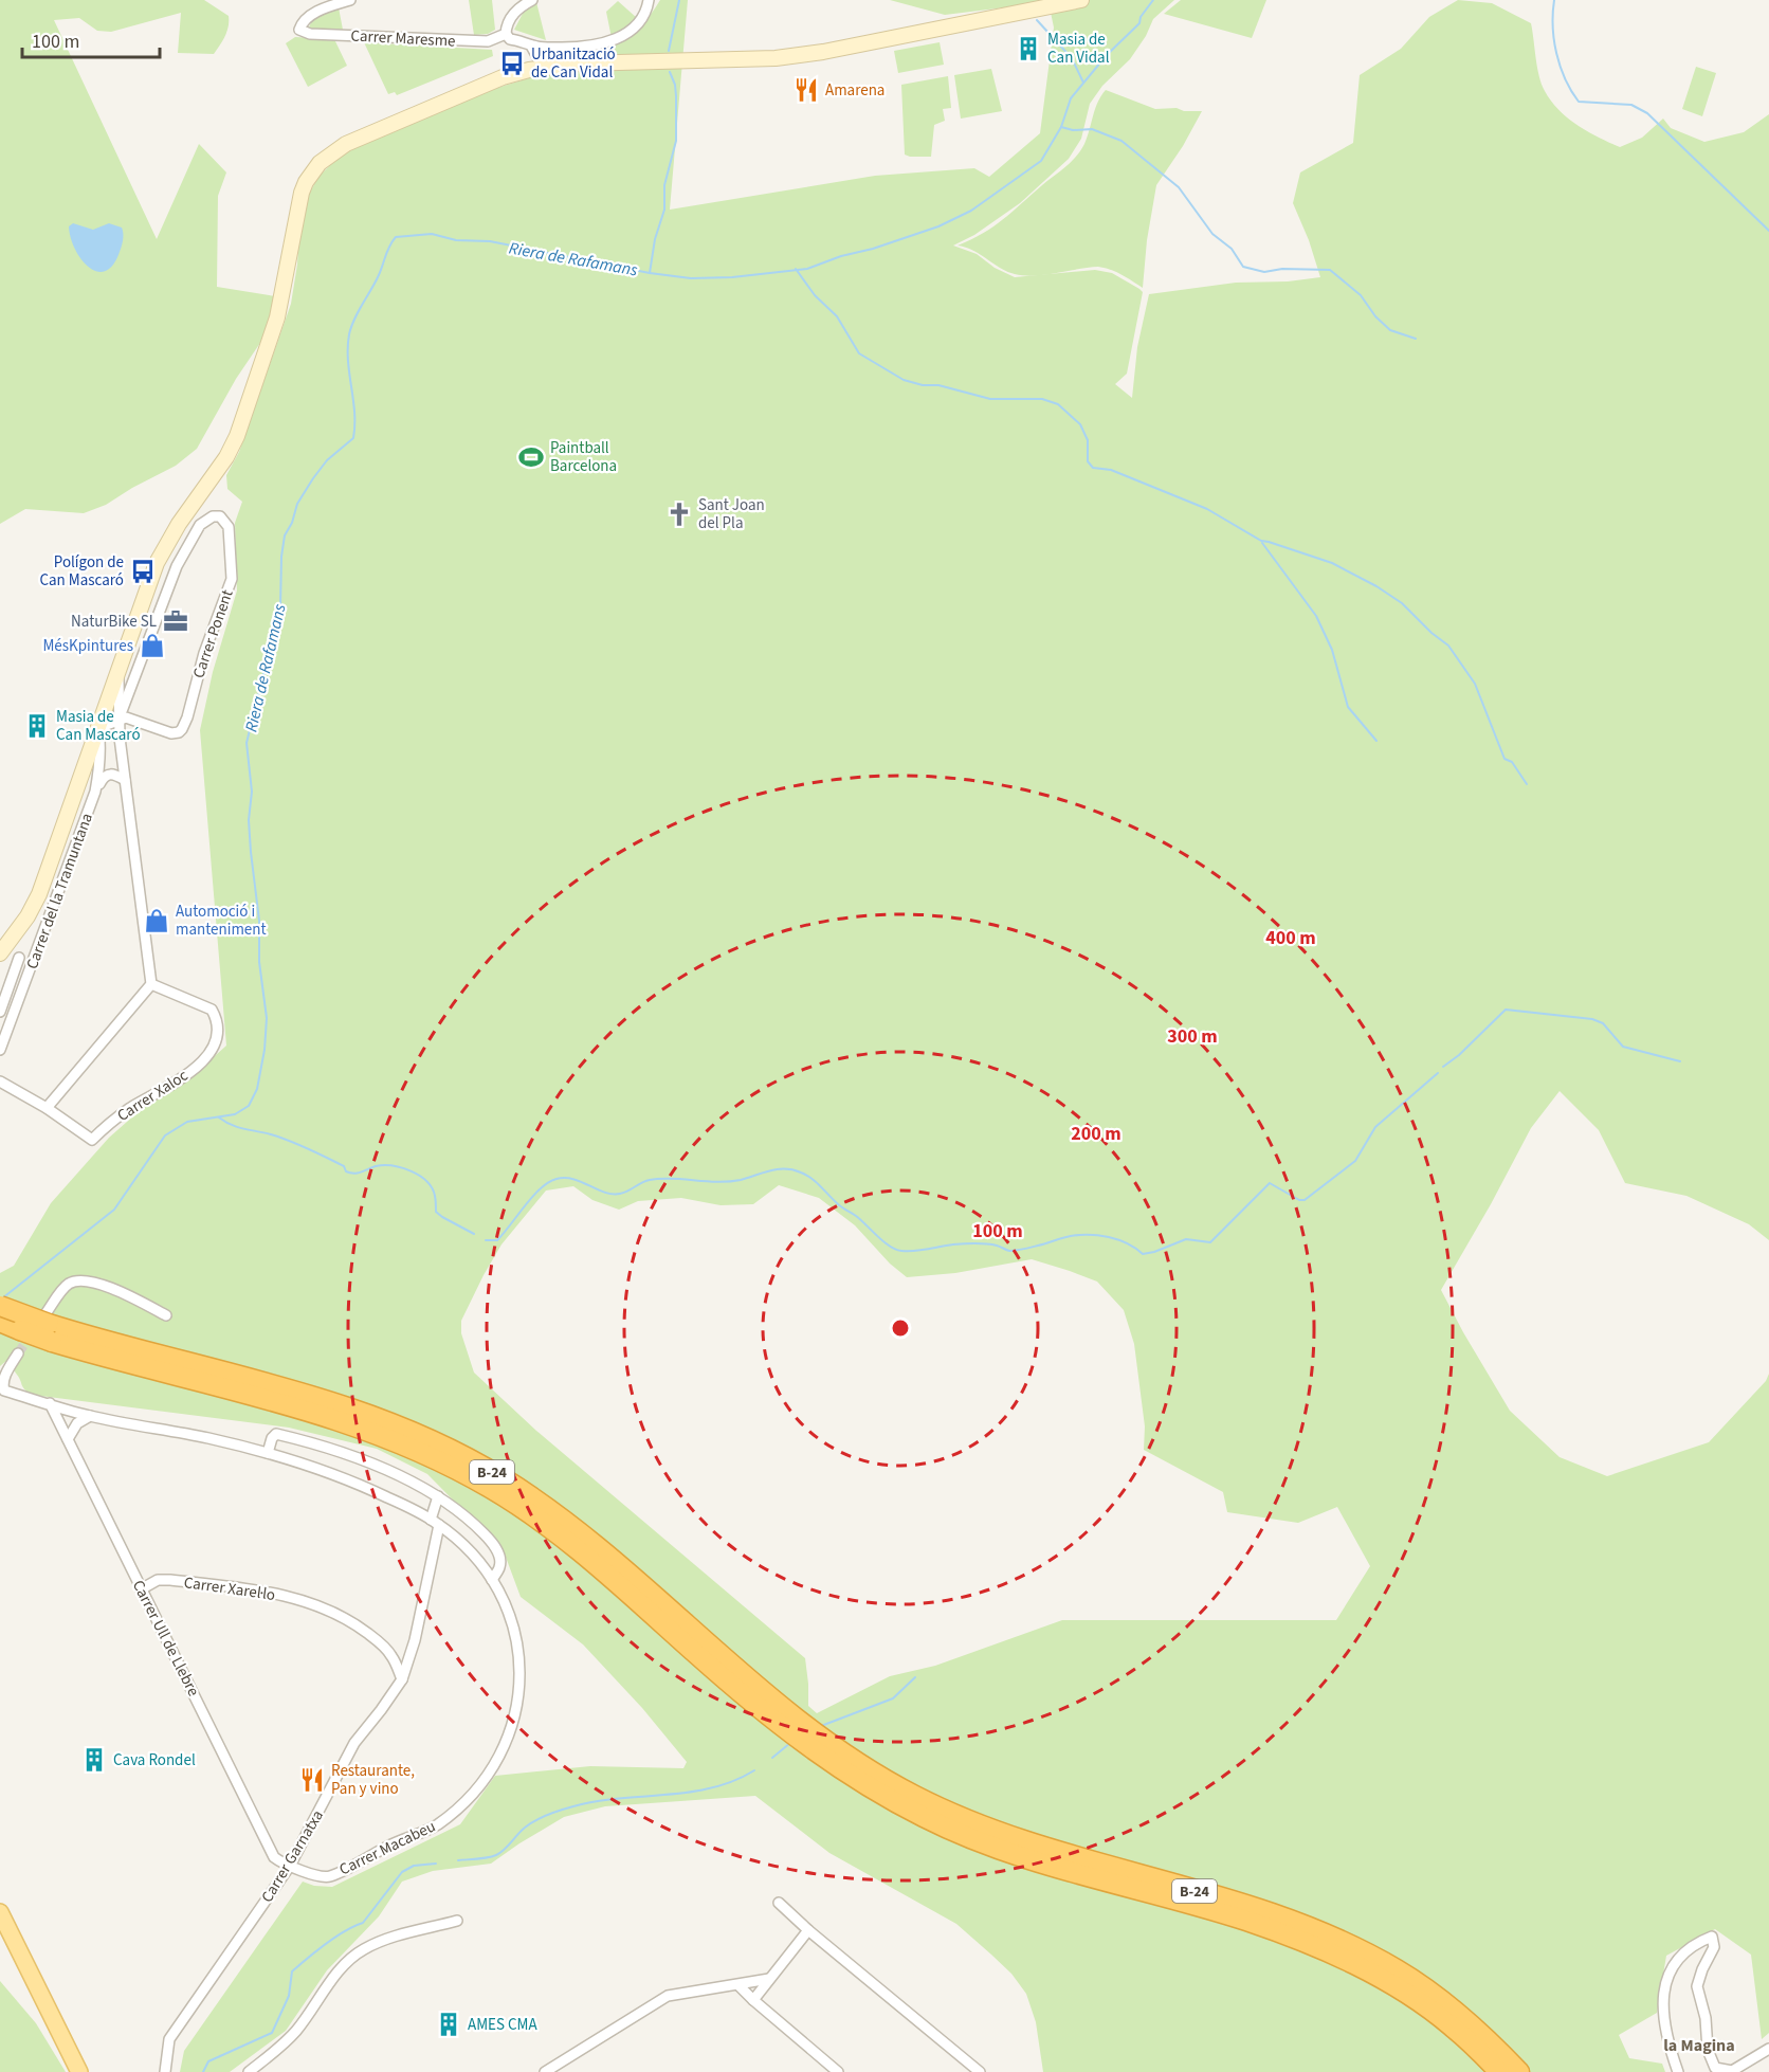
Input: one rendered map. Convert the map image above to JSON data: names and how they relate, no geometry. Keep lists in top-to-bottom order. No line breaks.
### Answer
{"streets":{"highway":["B-24"],"street":["Carrer Maresme","Carrer Ponent","Carrer del la Tramuntana","Carrer Xaloc","Carrer Xarel·lo","Carrer Ull de Llebre","Carrer Macabeu","Carrer Garnatxa"]},"crossings":[["Carrer Ponent","Carrer Xaloc"],["Carrer Xarel·lo","Carrer Ull de Llebre"],["Carrer Xarel·lo","Carrer Garnatxa"],["Carrer Ull de Llebre","Carrer Macabeu"],["Carrer Ull de Llebre","Carrer Garnatxa"],["Carrer Macabeu","Carrer Garnatxa"]],"districts":["la Magina"],"water":["Riera de Rafamans"],"places":{"building":["Masia de Can Vidal","Masia de Can Mascaró","Cava Rondel","AMES CMA"],"bus stop":["Urbanització de Can Vidal","Polígon de Can Mascaró"],"restaurant":["Amarena","Restaurante, Pan y vino"],"sports":["Paintball Barcelona"],"church":["Sant Joan del Pla"],"office":["NaturBike SL"],"shop":["MésKpintures","Automoció i manteniment"]},"scale_bar":"100 m","rings":["400 m","300 m","200 m","100 m"]}
